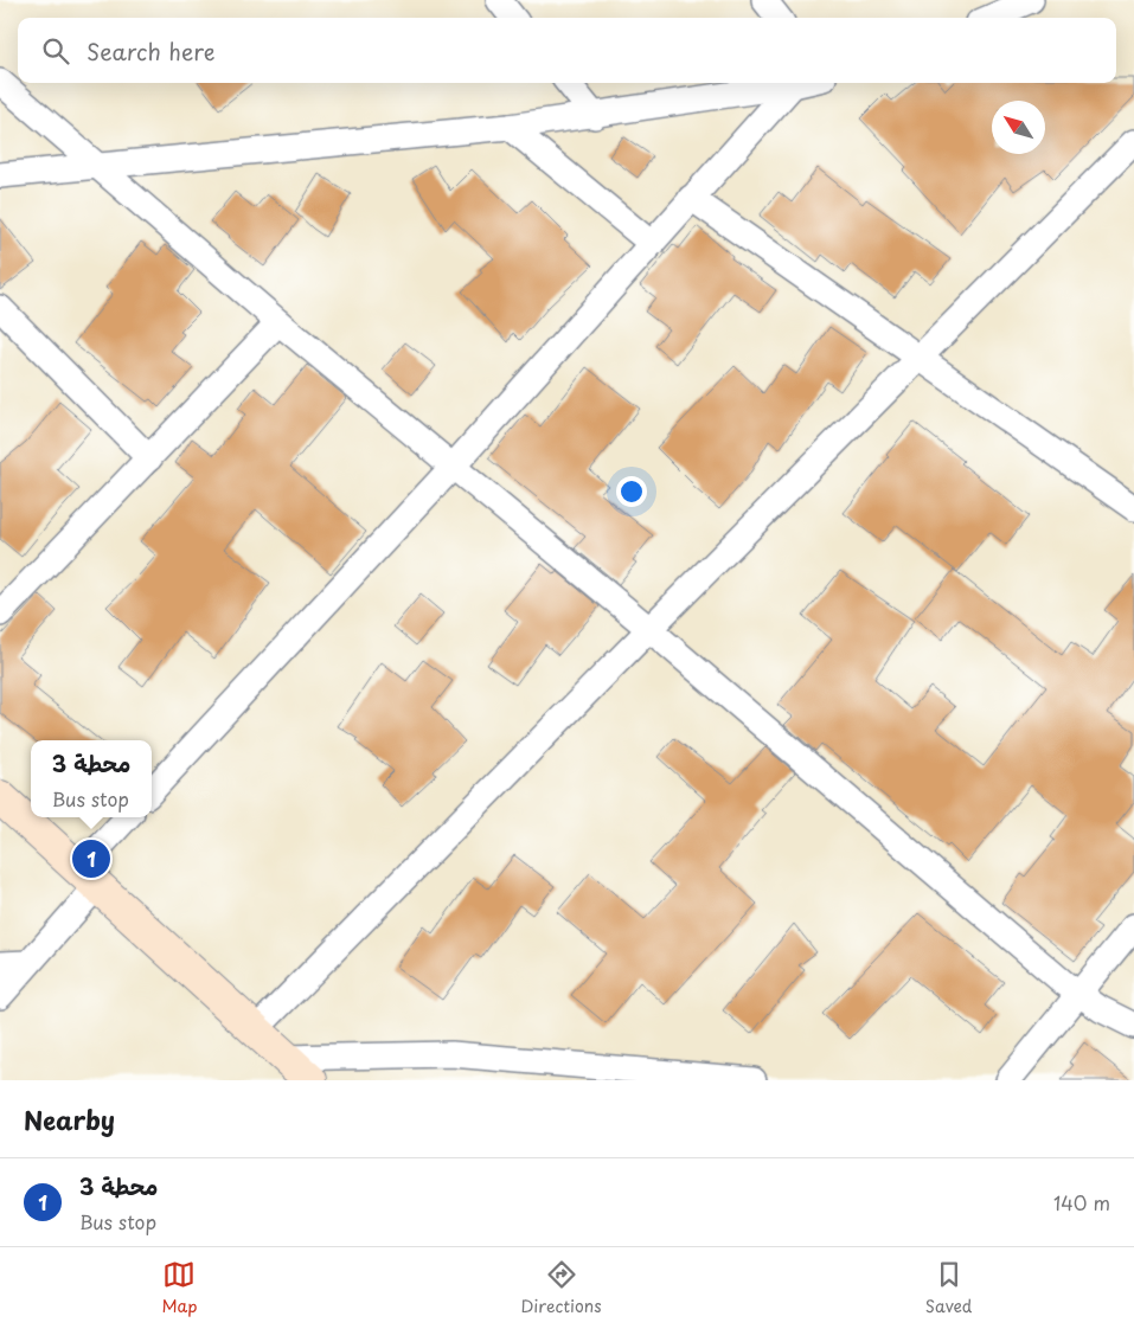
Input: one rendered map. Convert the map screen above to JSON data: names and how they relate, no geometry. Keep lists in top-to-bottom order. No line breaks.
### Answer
{"north":"top left","page":{"search":"Search here","popup":["محطة 3","Bus stop"],"pins":"1","heading":"Nearby","list":[{"mark":"1","name":"محطة 3","note":"Bus stop","value":"140 m"}],"nav":["Map","Directions","Saved"]}}
